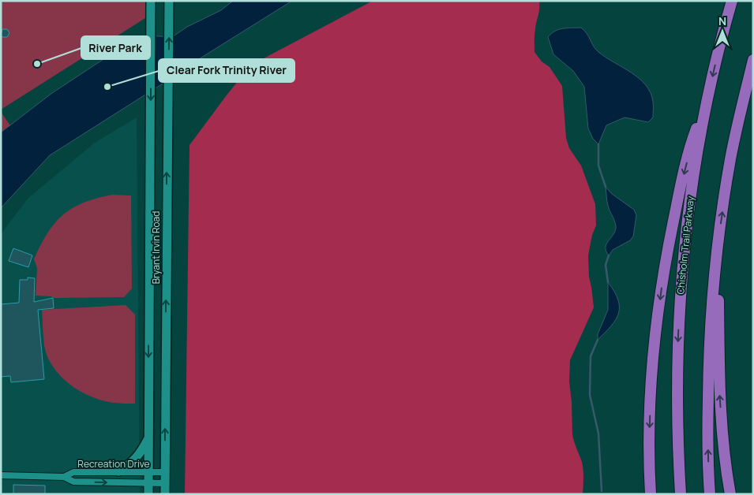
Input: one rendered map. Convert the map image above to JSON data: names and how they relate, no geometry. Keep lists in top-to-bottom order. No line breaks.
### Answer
{"streets":{"highway":["Chisholm Trail Parkway"],"main road":["Bryant Irvin Road"],"street":["Recreation Drive"]},"crossings":[["Bryant Irvin Road","Recreation Drive"]],"places":["River Park","Clear Fork Trinity River"],"north":"top"}
